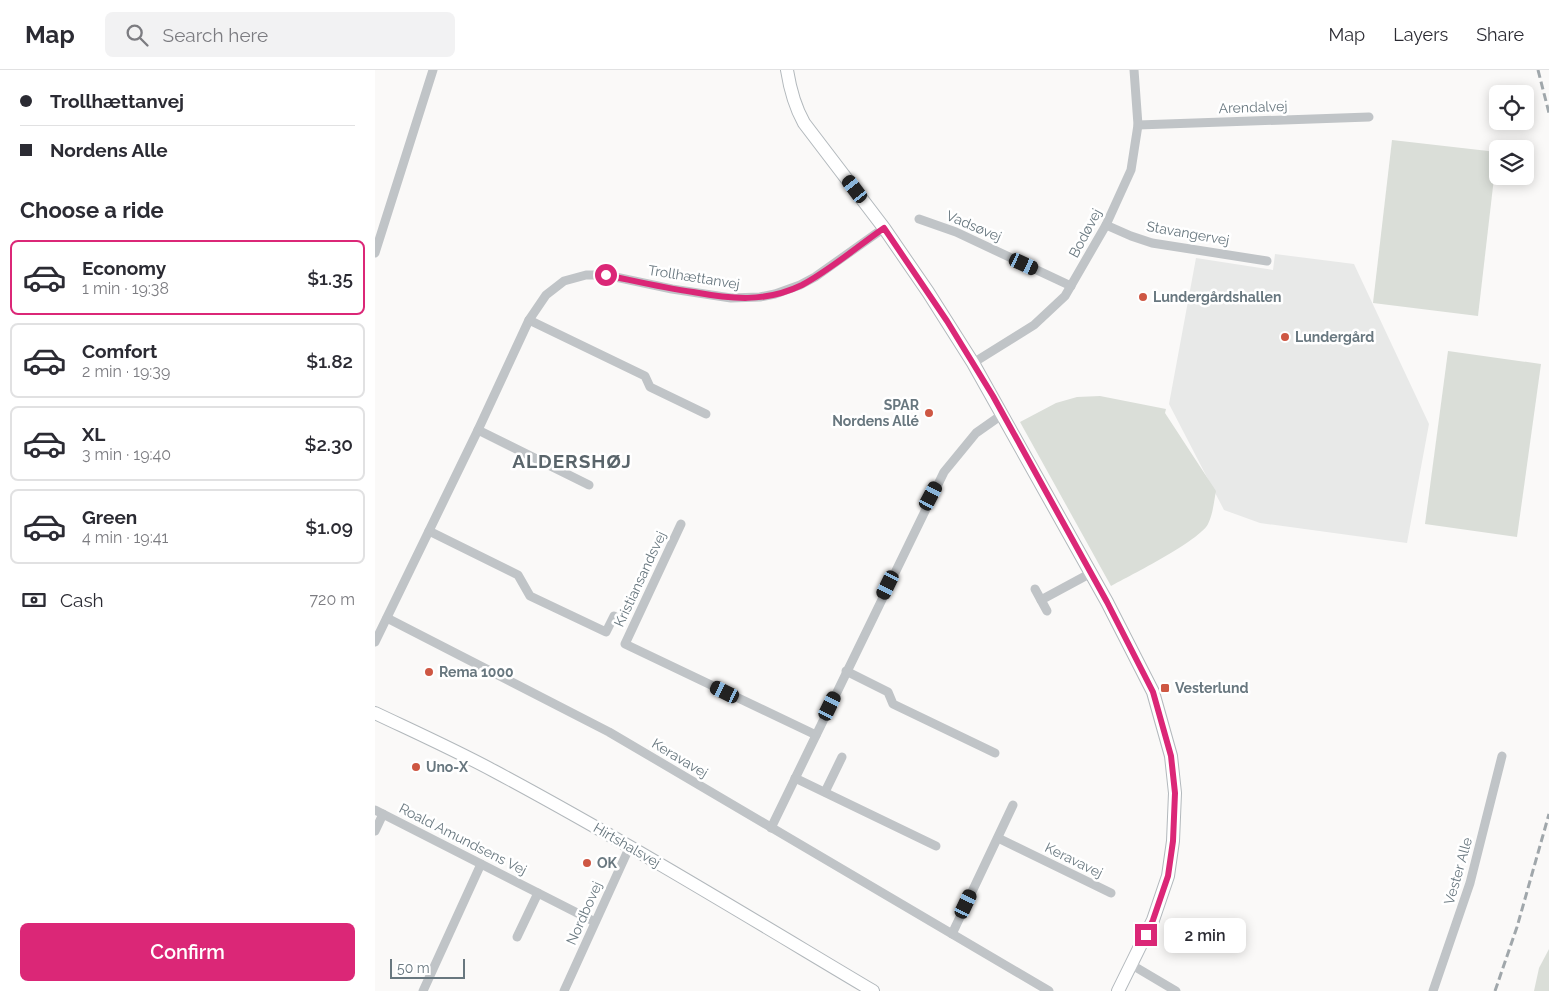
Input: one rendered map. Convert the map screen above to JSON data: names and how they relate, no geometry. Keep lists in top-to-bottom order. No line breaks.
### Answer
{"streets":{"street":["Arendalvej","Vadsøvej","Bodøvej","Stavangervej","Trollhættanvej","Kristiansandsvej","Keravavej","Roald Amundsens Vej","Hirtshalsvej","Vester Alle","Nordbovej"]},"crossings":[["Arendalvej","Bodøvej"],["Vadsøvej","Bodøvej"],["Bodøvej","Stavangervej"],["Trollhættanvej","Keravavej"],["Roald Amundsens Vej","Nordbovej"],["Hirtshalsvej","Nordbovej"]],"districts":["ALDERSHØJ"],"places":{"other":["Lundergårdshallen","Lundergård","SPAR Nordens Allé","Rema 1000","Uno-X","OK"],"transit":["Vesterlund"]},"scale_bar":"50 m","page":{"header":"Map","search":"Search here","nav":["Map","Layers","Share"],"banner":["Trollhættanvej","Nordens Alle"],"heading":"Choose a ride","list":[{"name":"Economy","note":"1 min · 19:38","value":"$1.35"},{"name":"Comfort","note":"2 min · 19:39","value":"$1.82"},{"name":"XL","note":"3 min · 19:40","value":"$2.30"},{"name":"Green","note":"4 min · 19:41","value":"$1.09"}],"pay":["Cash","720 m"],"buttons":"Confirm","bubble":"2 min","scale":"50 m"}}
